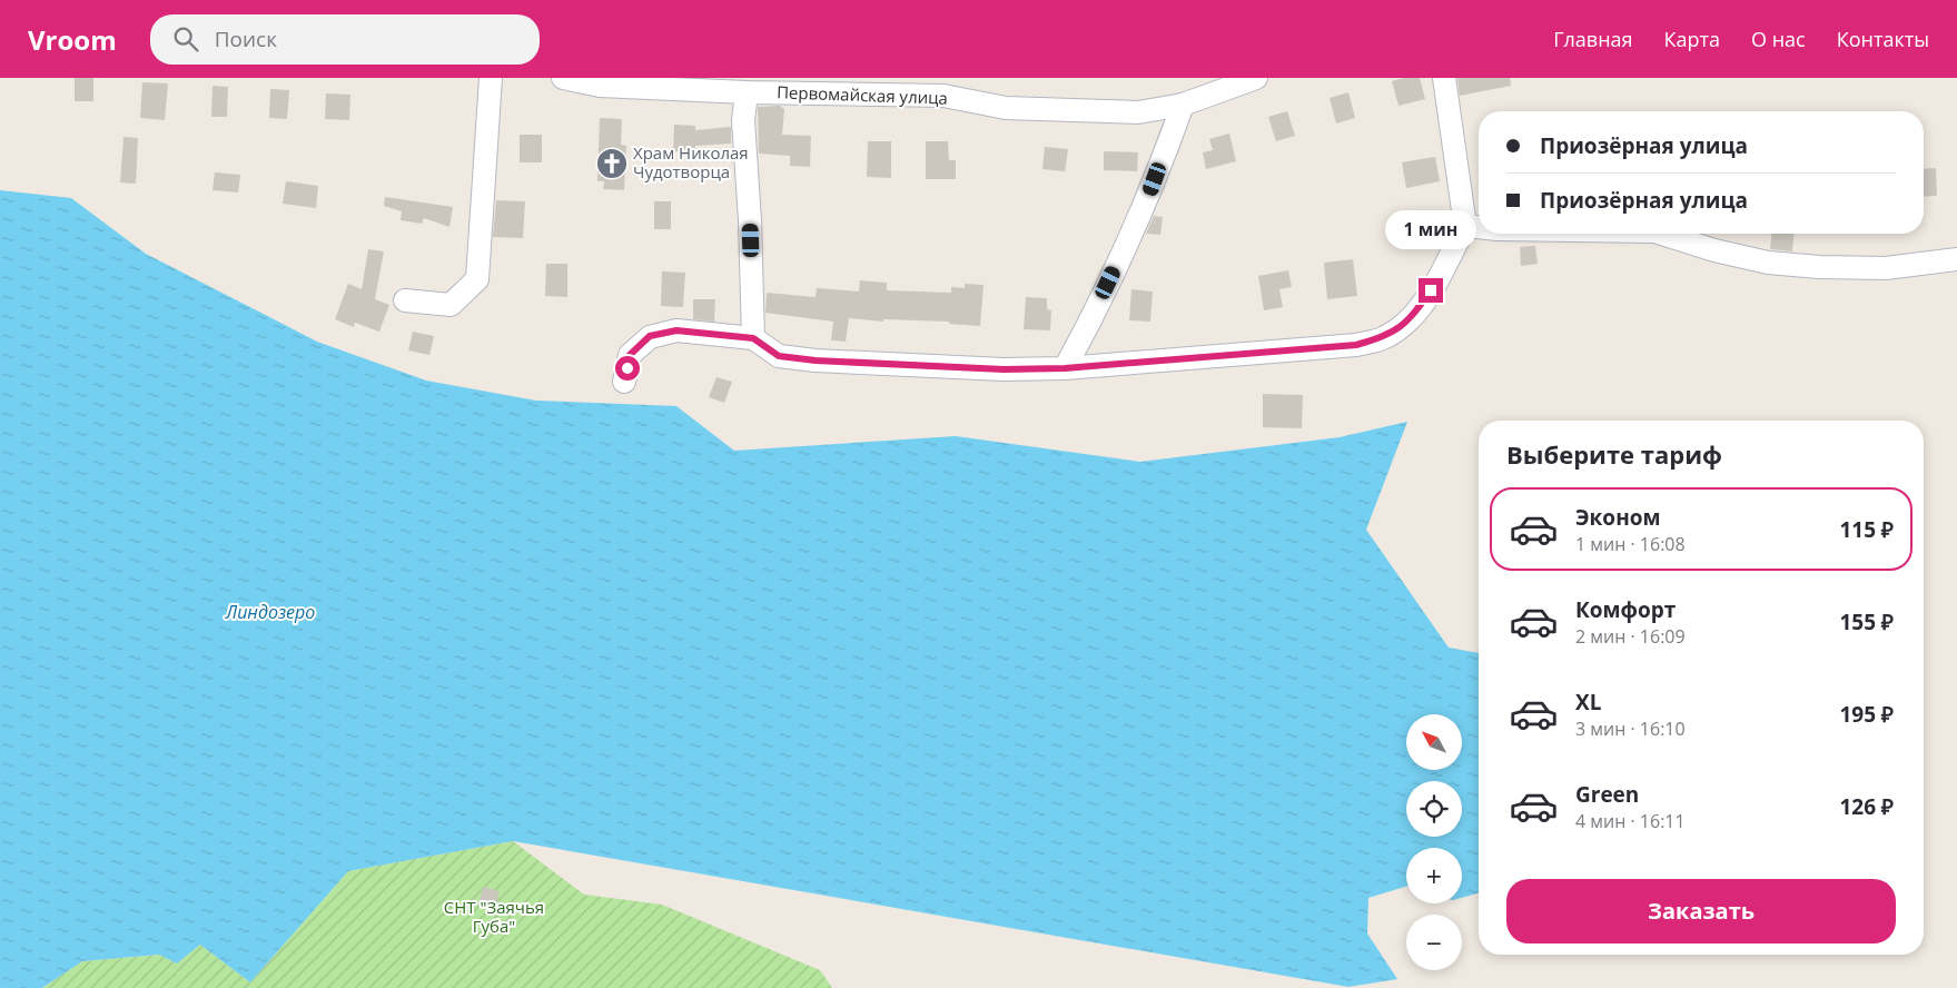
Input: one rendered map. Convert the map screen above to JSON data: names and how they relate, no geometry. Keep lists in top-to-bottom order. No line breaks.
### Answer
{"streets":{"street":["Первомайская улица"]},"water":["Линдозеро"],"parks":["СНТ \"Заячья Губа\""],"places":{"church":["Храм Николая Чудотворца"]},"north":"top left","page":{"header":"Vroom","search":"Поиск","nav":["Главная","Карта","О нас","Контакты"],"banner":["Приозёрная улица","Приозёрная улица"],"bubble":"1 мин","heading":"Выберите тариф","list":[{"name":"Эконом","note":"1 мин · 16:08","value":"115 ₽"},{"name":"Комфорт","note":"2 мин · 16:09","value":"155 ₽"},{"name":"XL","note":"3 мин · 16:10","value":"195 ₽"},{"name":"Green","note":"4 мин · 16:11","value":"126 ₽"}],"map_buttons":["+","−"],"buttons":"Заказать"}}
